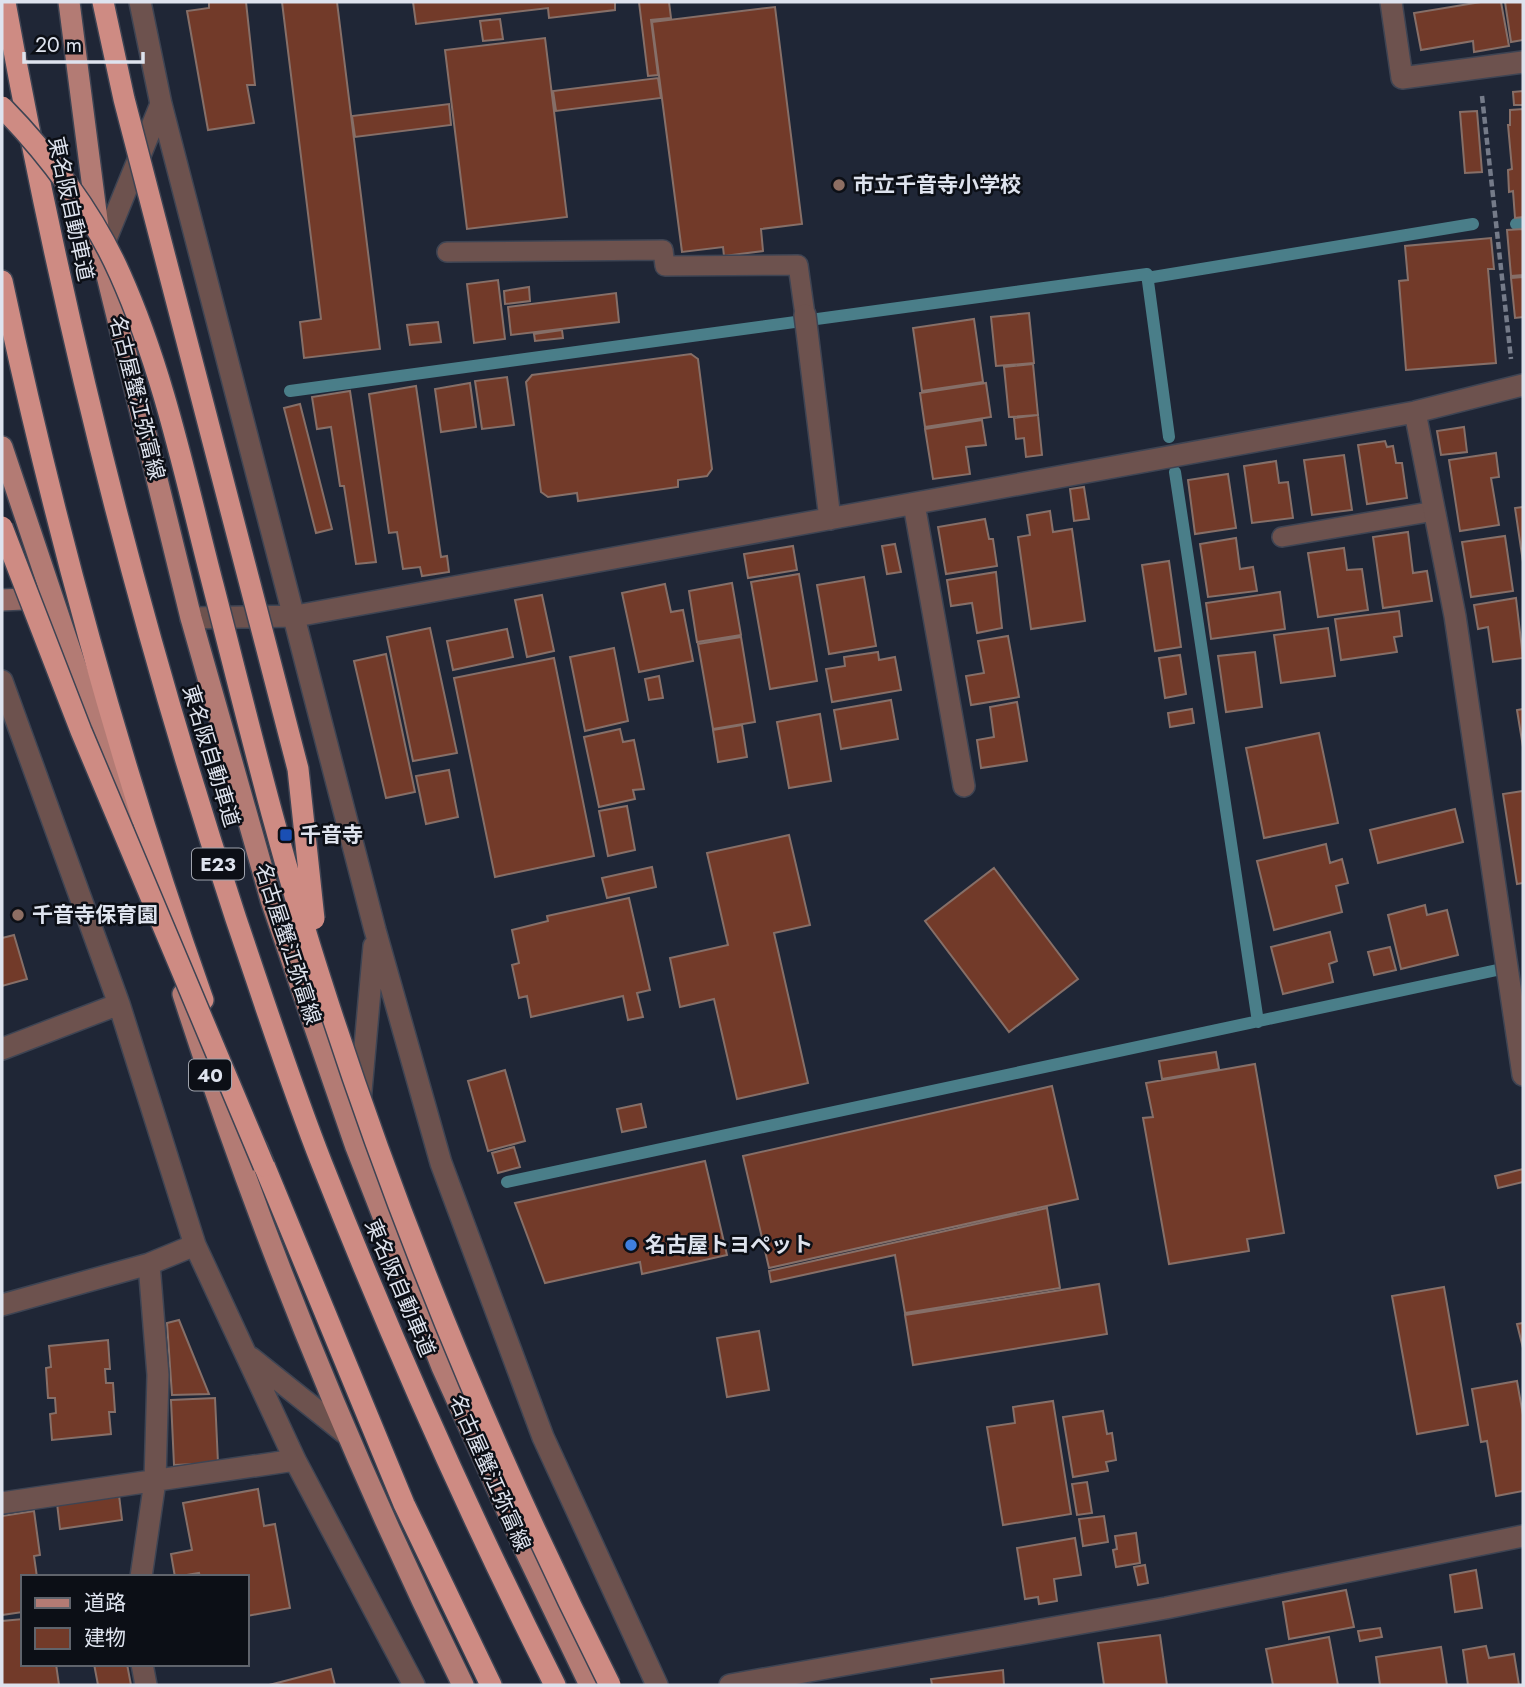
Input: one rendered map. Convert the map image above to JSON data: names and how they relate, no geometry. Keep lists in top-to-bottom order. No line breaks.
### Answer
{"streets":{"highway":["東名阪自動車道","E23"],"main road":["名古屋蟹江弥富線","40"]},"places":{"other":["市立千音寺小学校","千音寺保育園","名古屋トヨペット"],"transit":["千音寺"]},"legend":["道路","建物"],"scale_bar":"20 m"}
